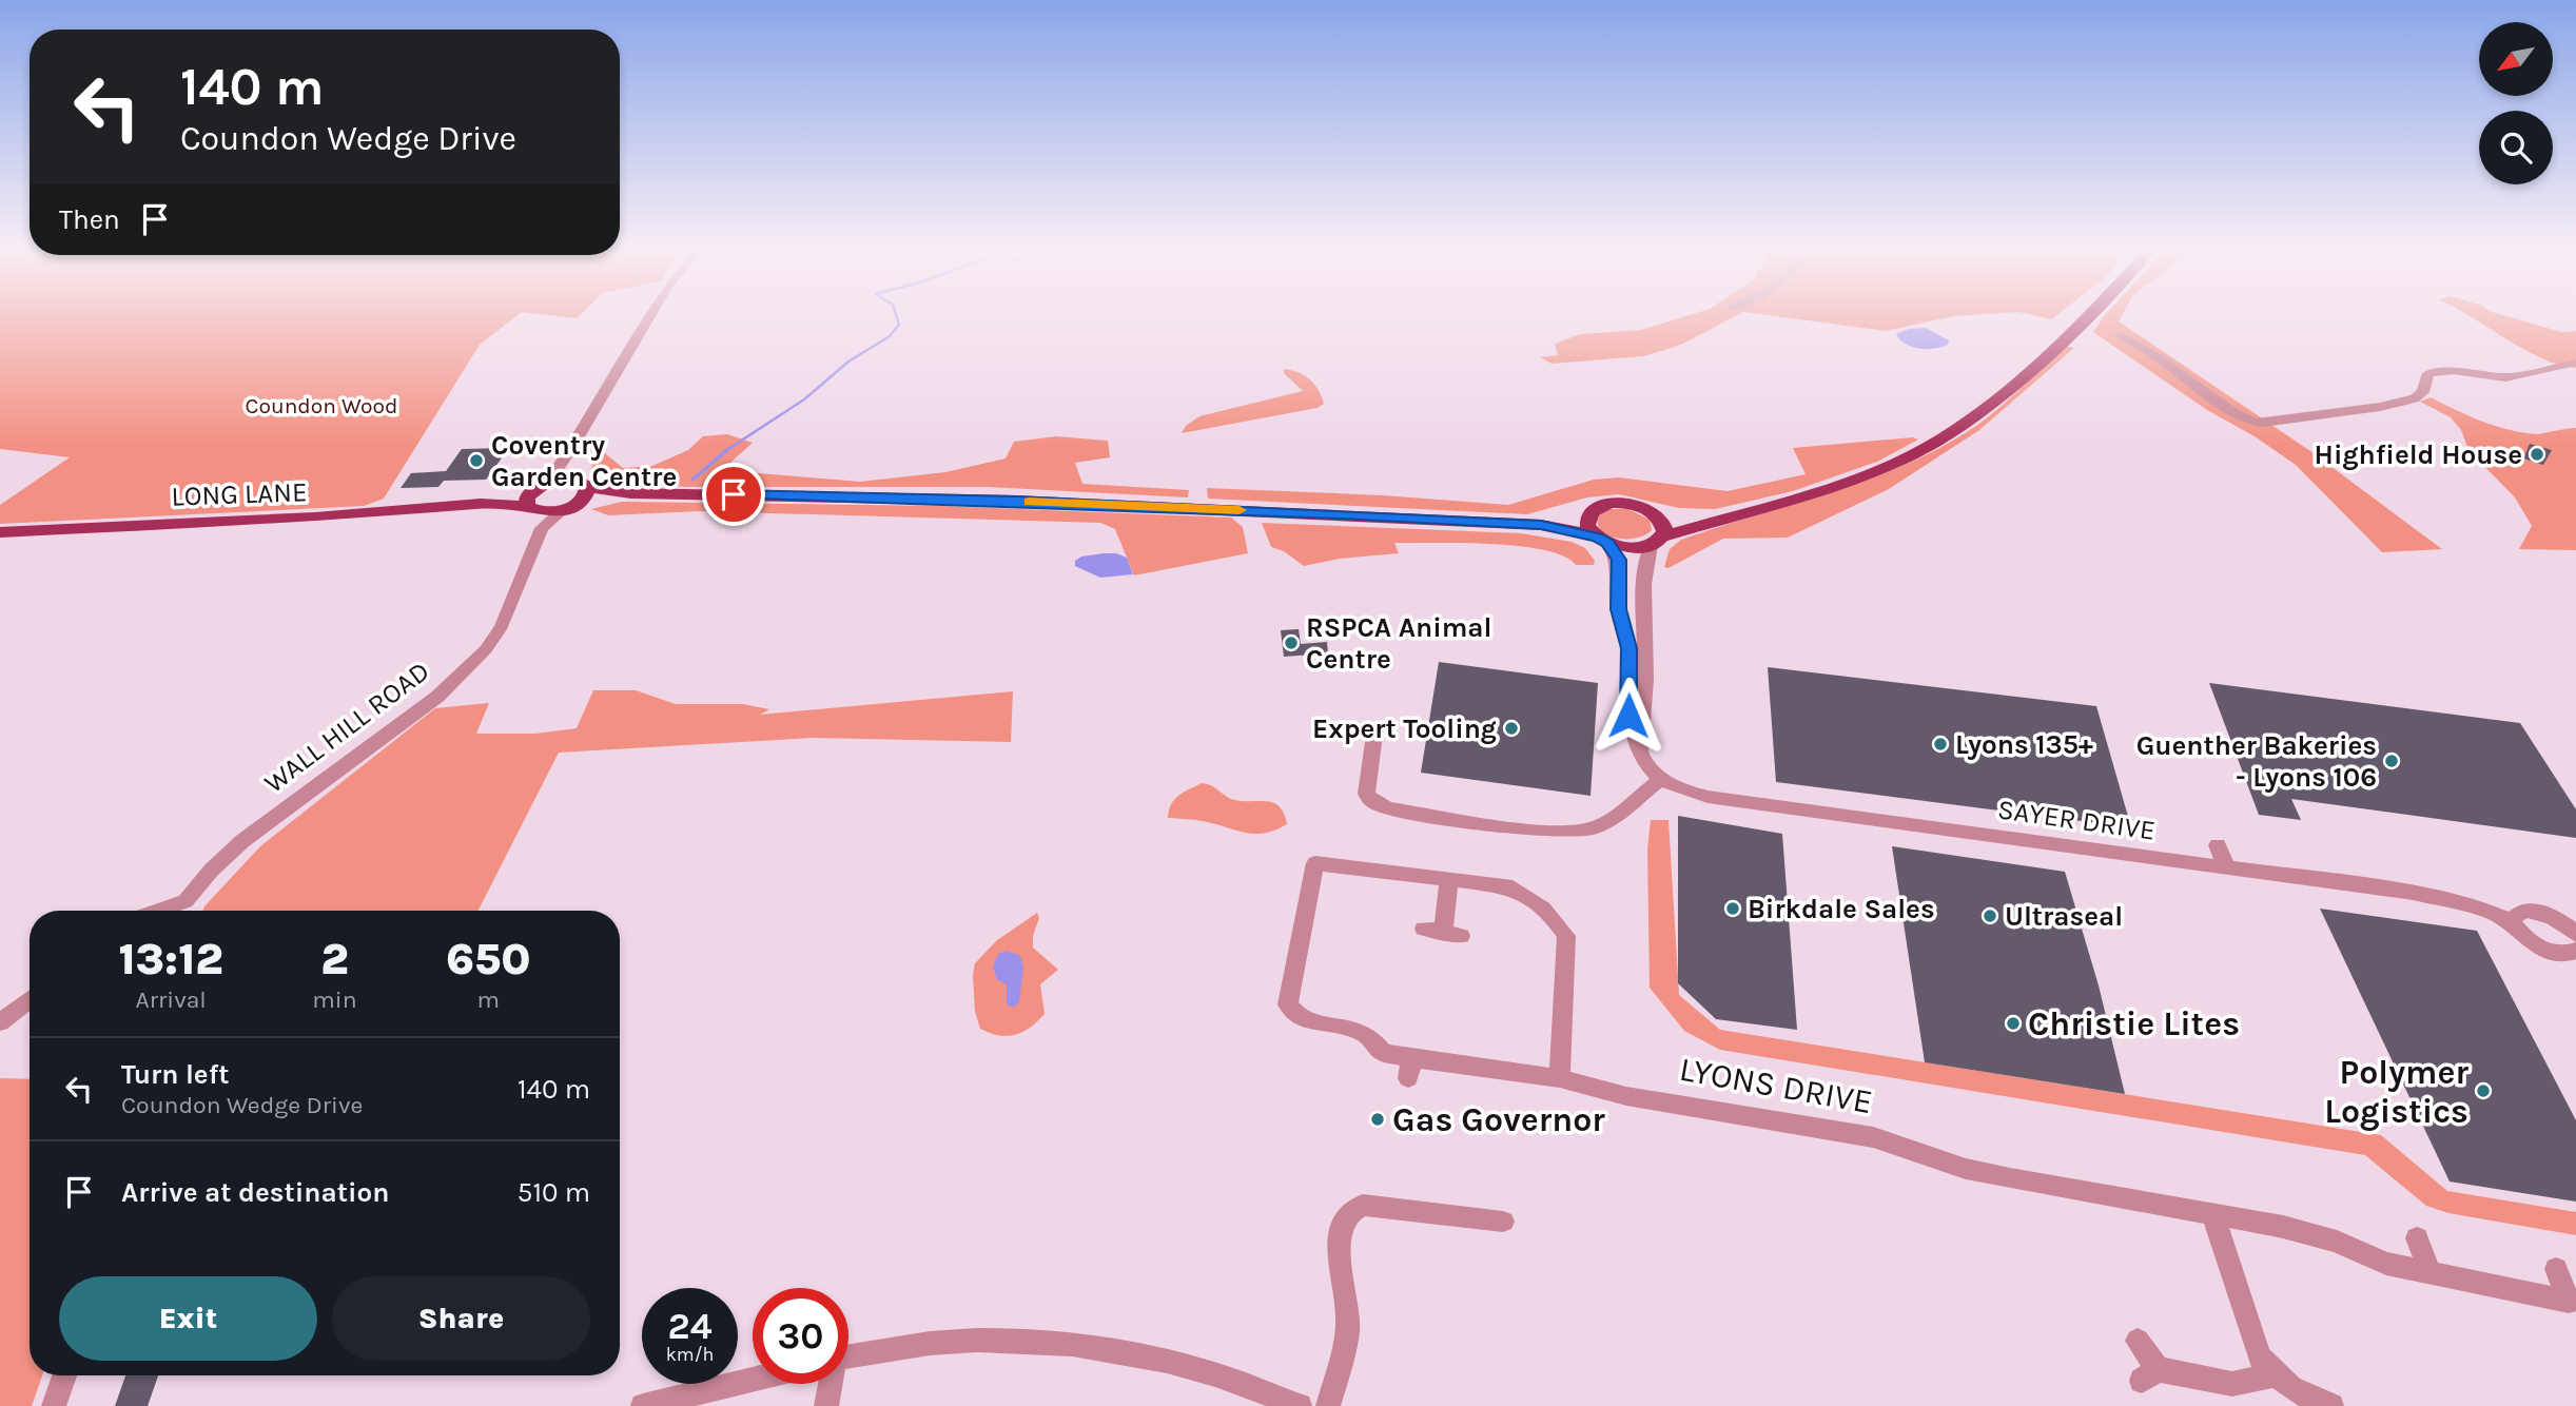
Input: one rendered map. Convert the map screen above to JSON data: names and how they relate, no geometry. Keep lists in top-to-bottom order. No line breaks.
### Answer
{"streets":{"main road":["LONG LANE"],"street":["WALL HILL ROAD","SAYER DRIVE","LYONS DRIVE"]},"crossings":[["LONG LANE","WALL HILL ROAD"]],"parks":["Coundon Wood"],"places":["Highfield House","Coventry Garden Centre","RSPCA Animal Centre","Expert Tooling","Lyons 135+","Guenther Bakeries - Lyons 106","Birkdale Sales","Ultraseal","Christie Lites","Polymer Logistics","Gas Governor"],"north":"bottom left","page":{"turn":["140 m","Coundon Wedge Drive"],"then":"Then","eta":["13:12","Arrival","2","min","650","m"],"list":[{"name":"Turn left","note":"Coundon Wedge Drive","value":"140 m"},{"name":"Arrive at destination","value":"510 m"}],"buttons":["Exit","Share"],"speed":"24 km/h","limit":"30"}}
